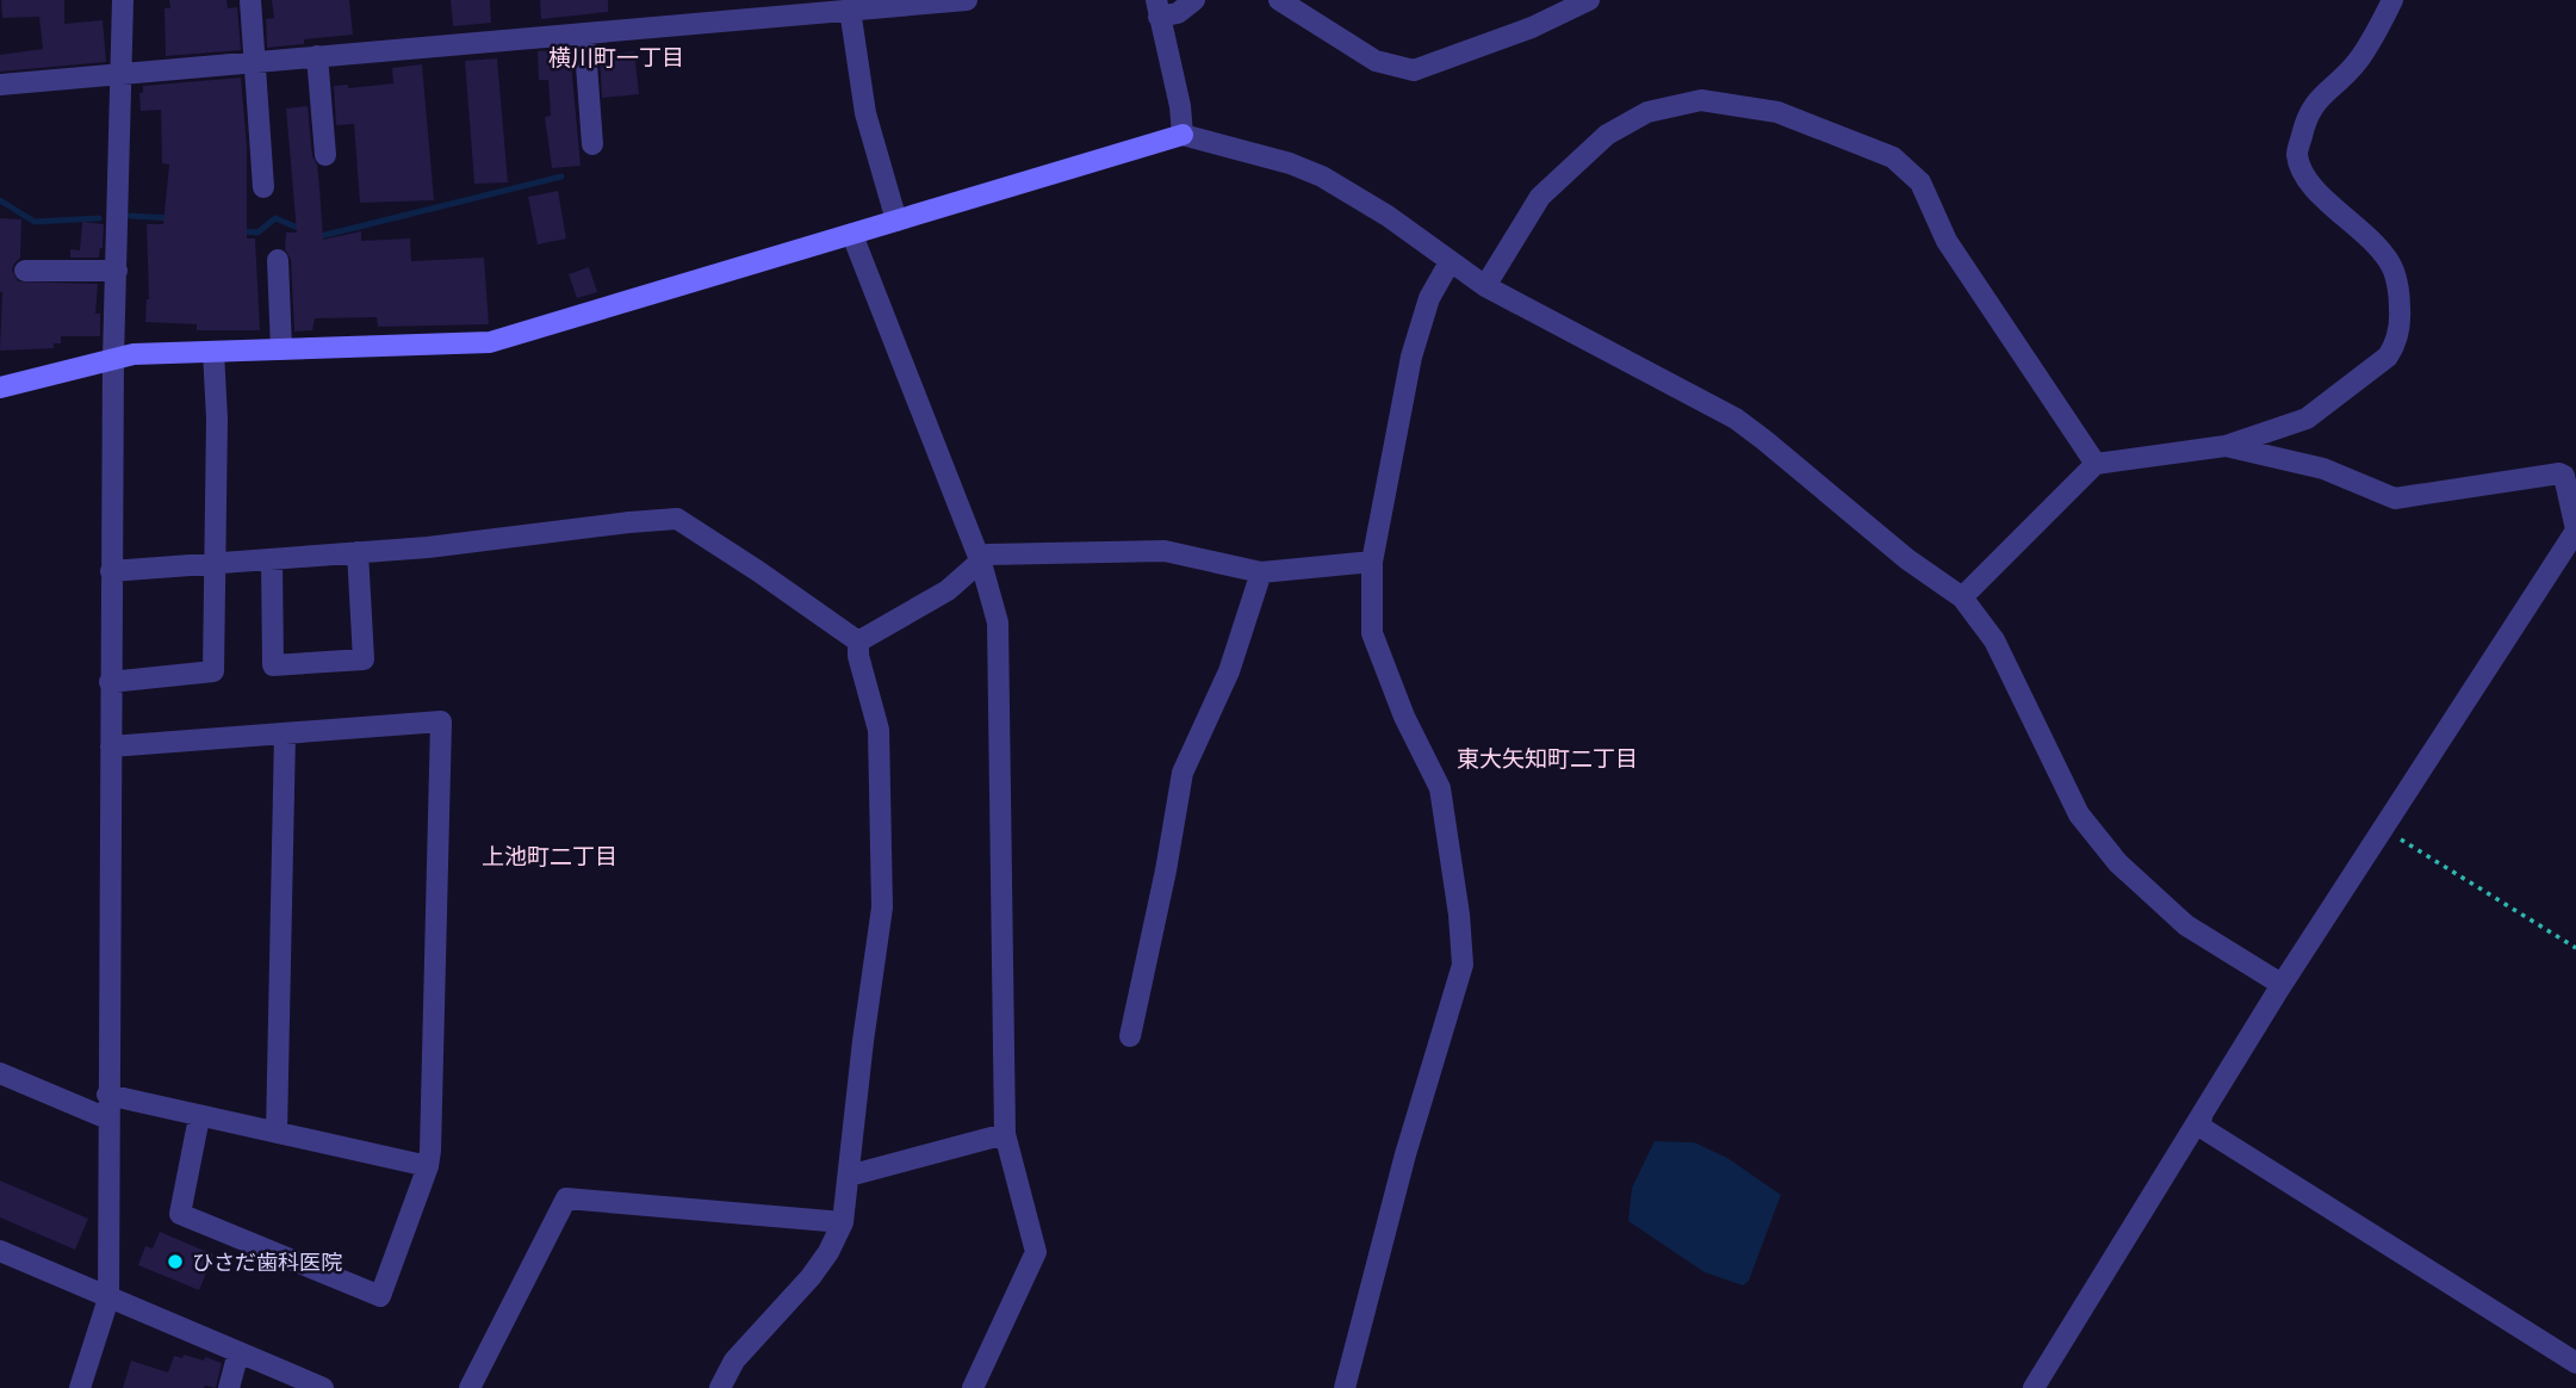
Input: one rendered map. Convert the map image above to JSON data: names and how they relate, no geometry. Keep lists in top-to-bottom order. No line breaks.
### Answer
{"districts":["横川町一丁目","東大矢知町二丁目","上池町二丁目"],"places":["ひさだ歯科医院"]}
